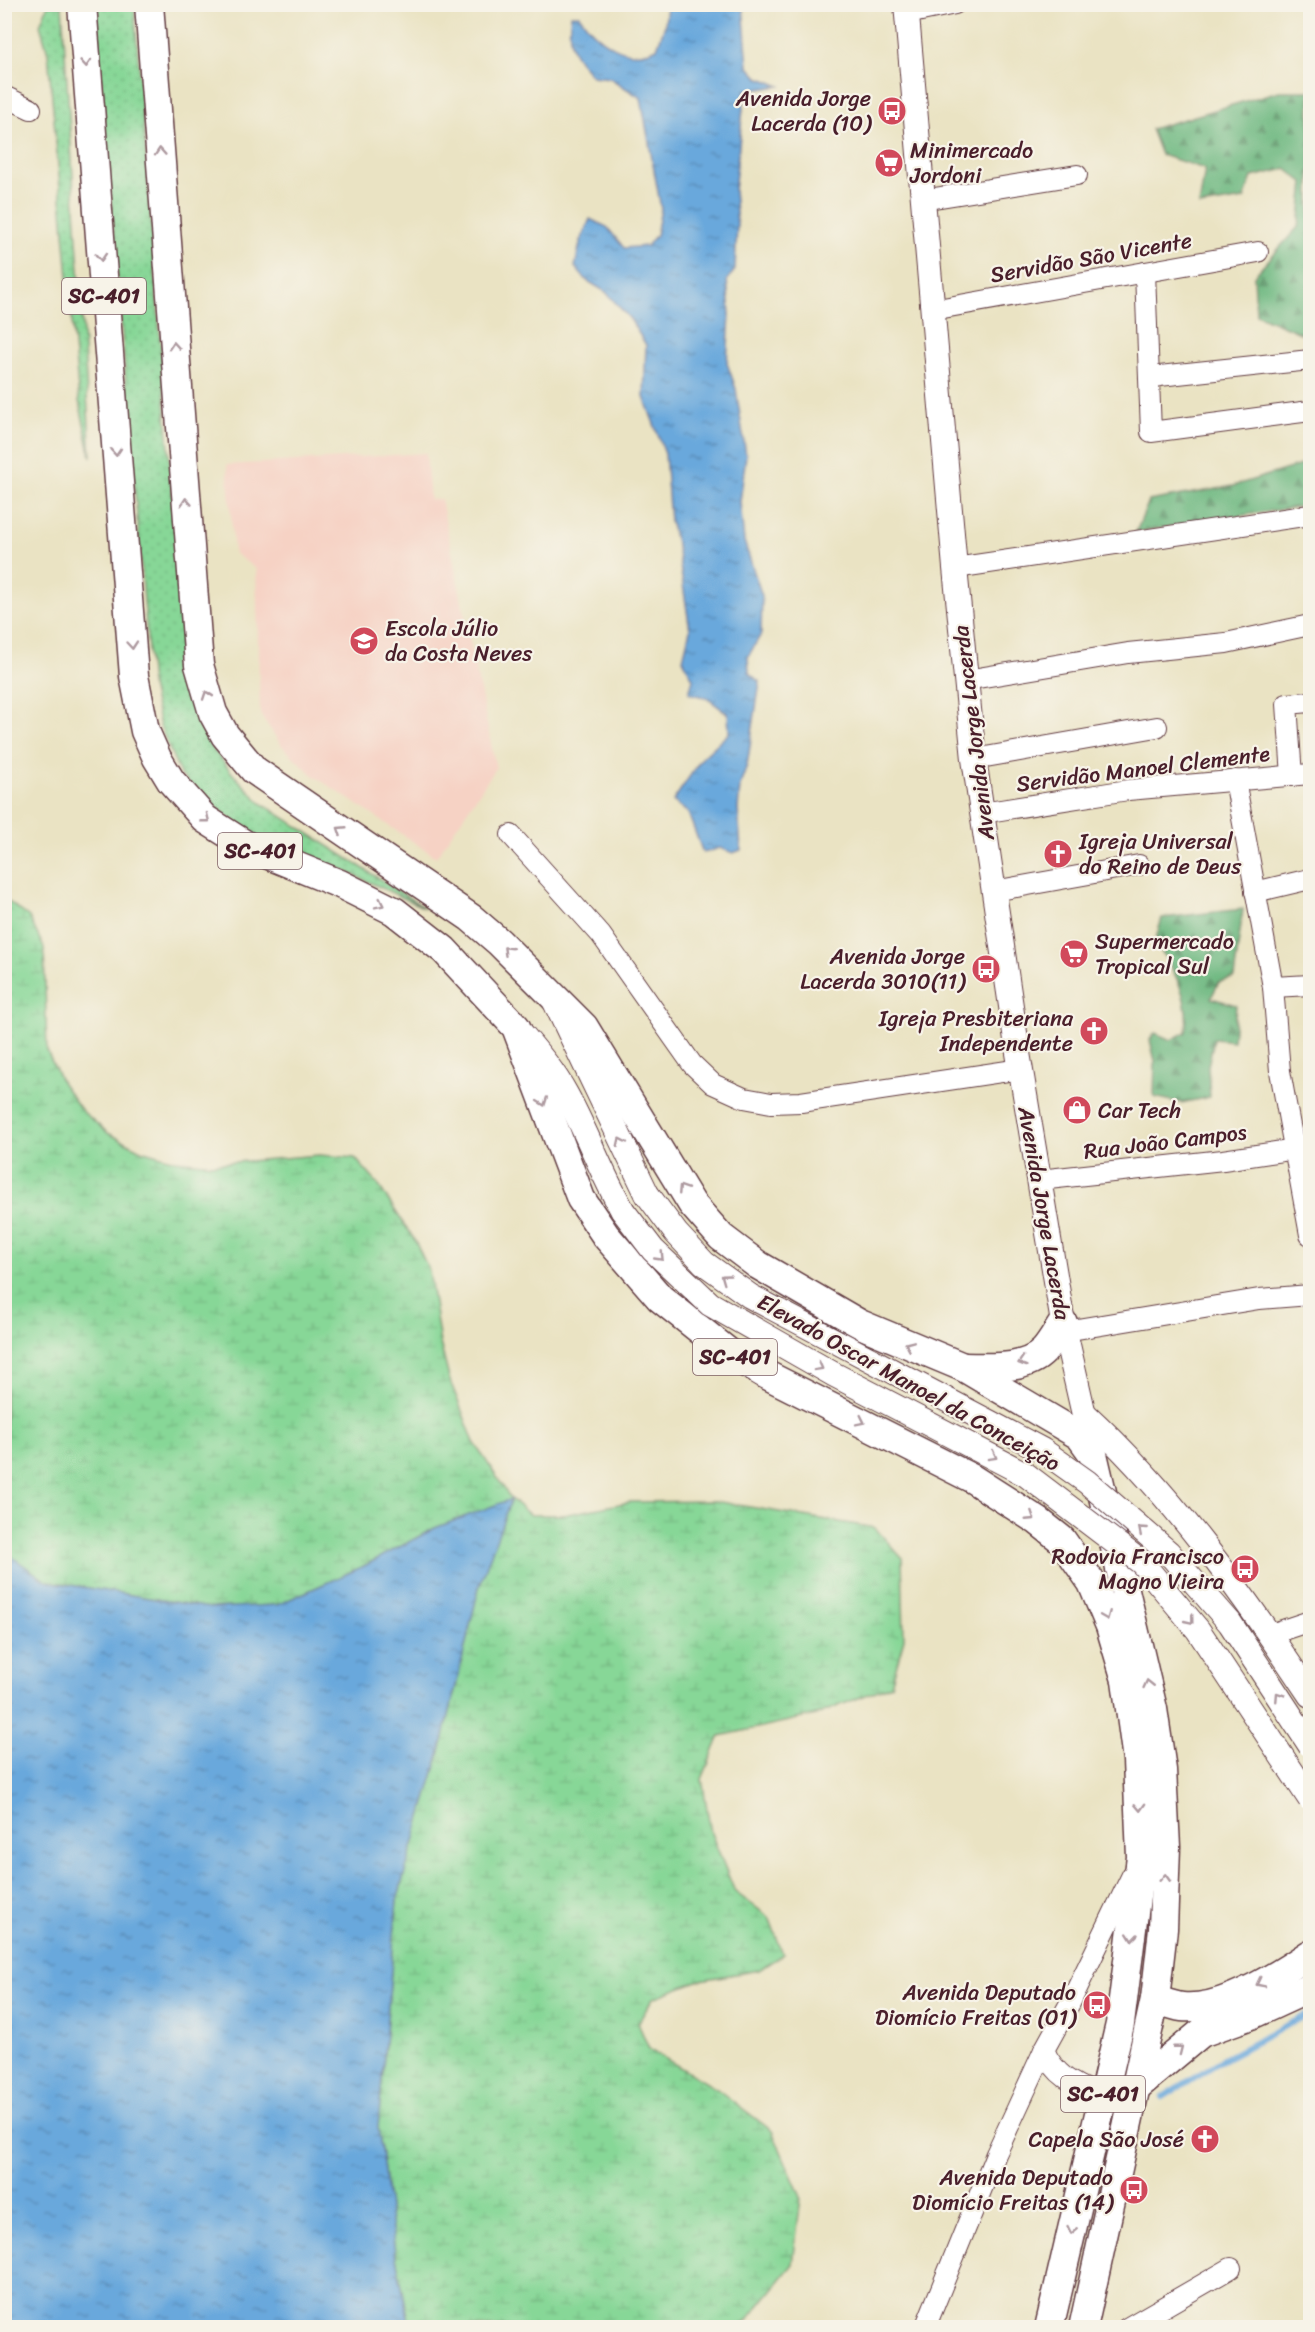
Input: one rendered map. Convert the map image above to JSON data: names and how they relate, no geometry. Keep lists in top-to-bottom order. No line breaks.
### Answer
{"streets":{"highway":["SC-401"],"main road":["Avenida Jorge Lacerda","Elevado Oscar Manoel da Conceição"],"street":["Servidão São Vicente","Servidão Manoel Clemente","Rua João Campos"]},"crossings":[["Servidão São Vicente","Avenida Jorge Lacerda"],["SC-401","Avenida Jorge Lacerda"],["SC-401","Elevado Oscar Manoel da Conceição"],["Avenida Jorge Lacerda","Servidão Manoel Clemente"],["Avenida Jorge Lacerda","Rua João Campos"]],"places":{"bus stop":["Avenida Jorge Lacerda (10)","Avenida Jorge Lacerda 3010(11)","Rodovia Francisco Magno Vieira","Avenida Deputado Diomício Freitas (01)","Avenida Deputado Diomício Freitas (14)"],"supermarket":["Minimercado Jordoni","Supermercado Tropical Sul"],"school or university":["Escola Júlio da Costa Neves"],"church":["Igreja Universal do Reino de Deus","Igreja Presbiteriana Independente","Capela São José"],"shop":["Car Tech"]}}
